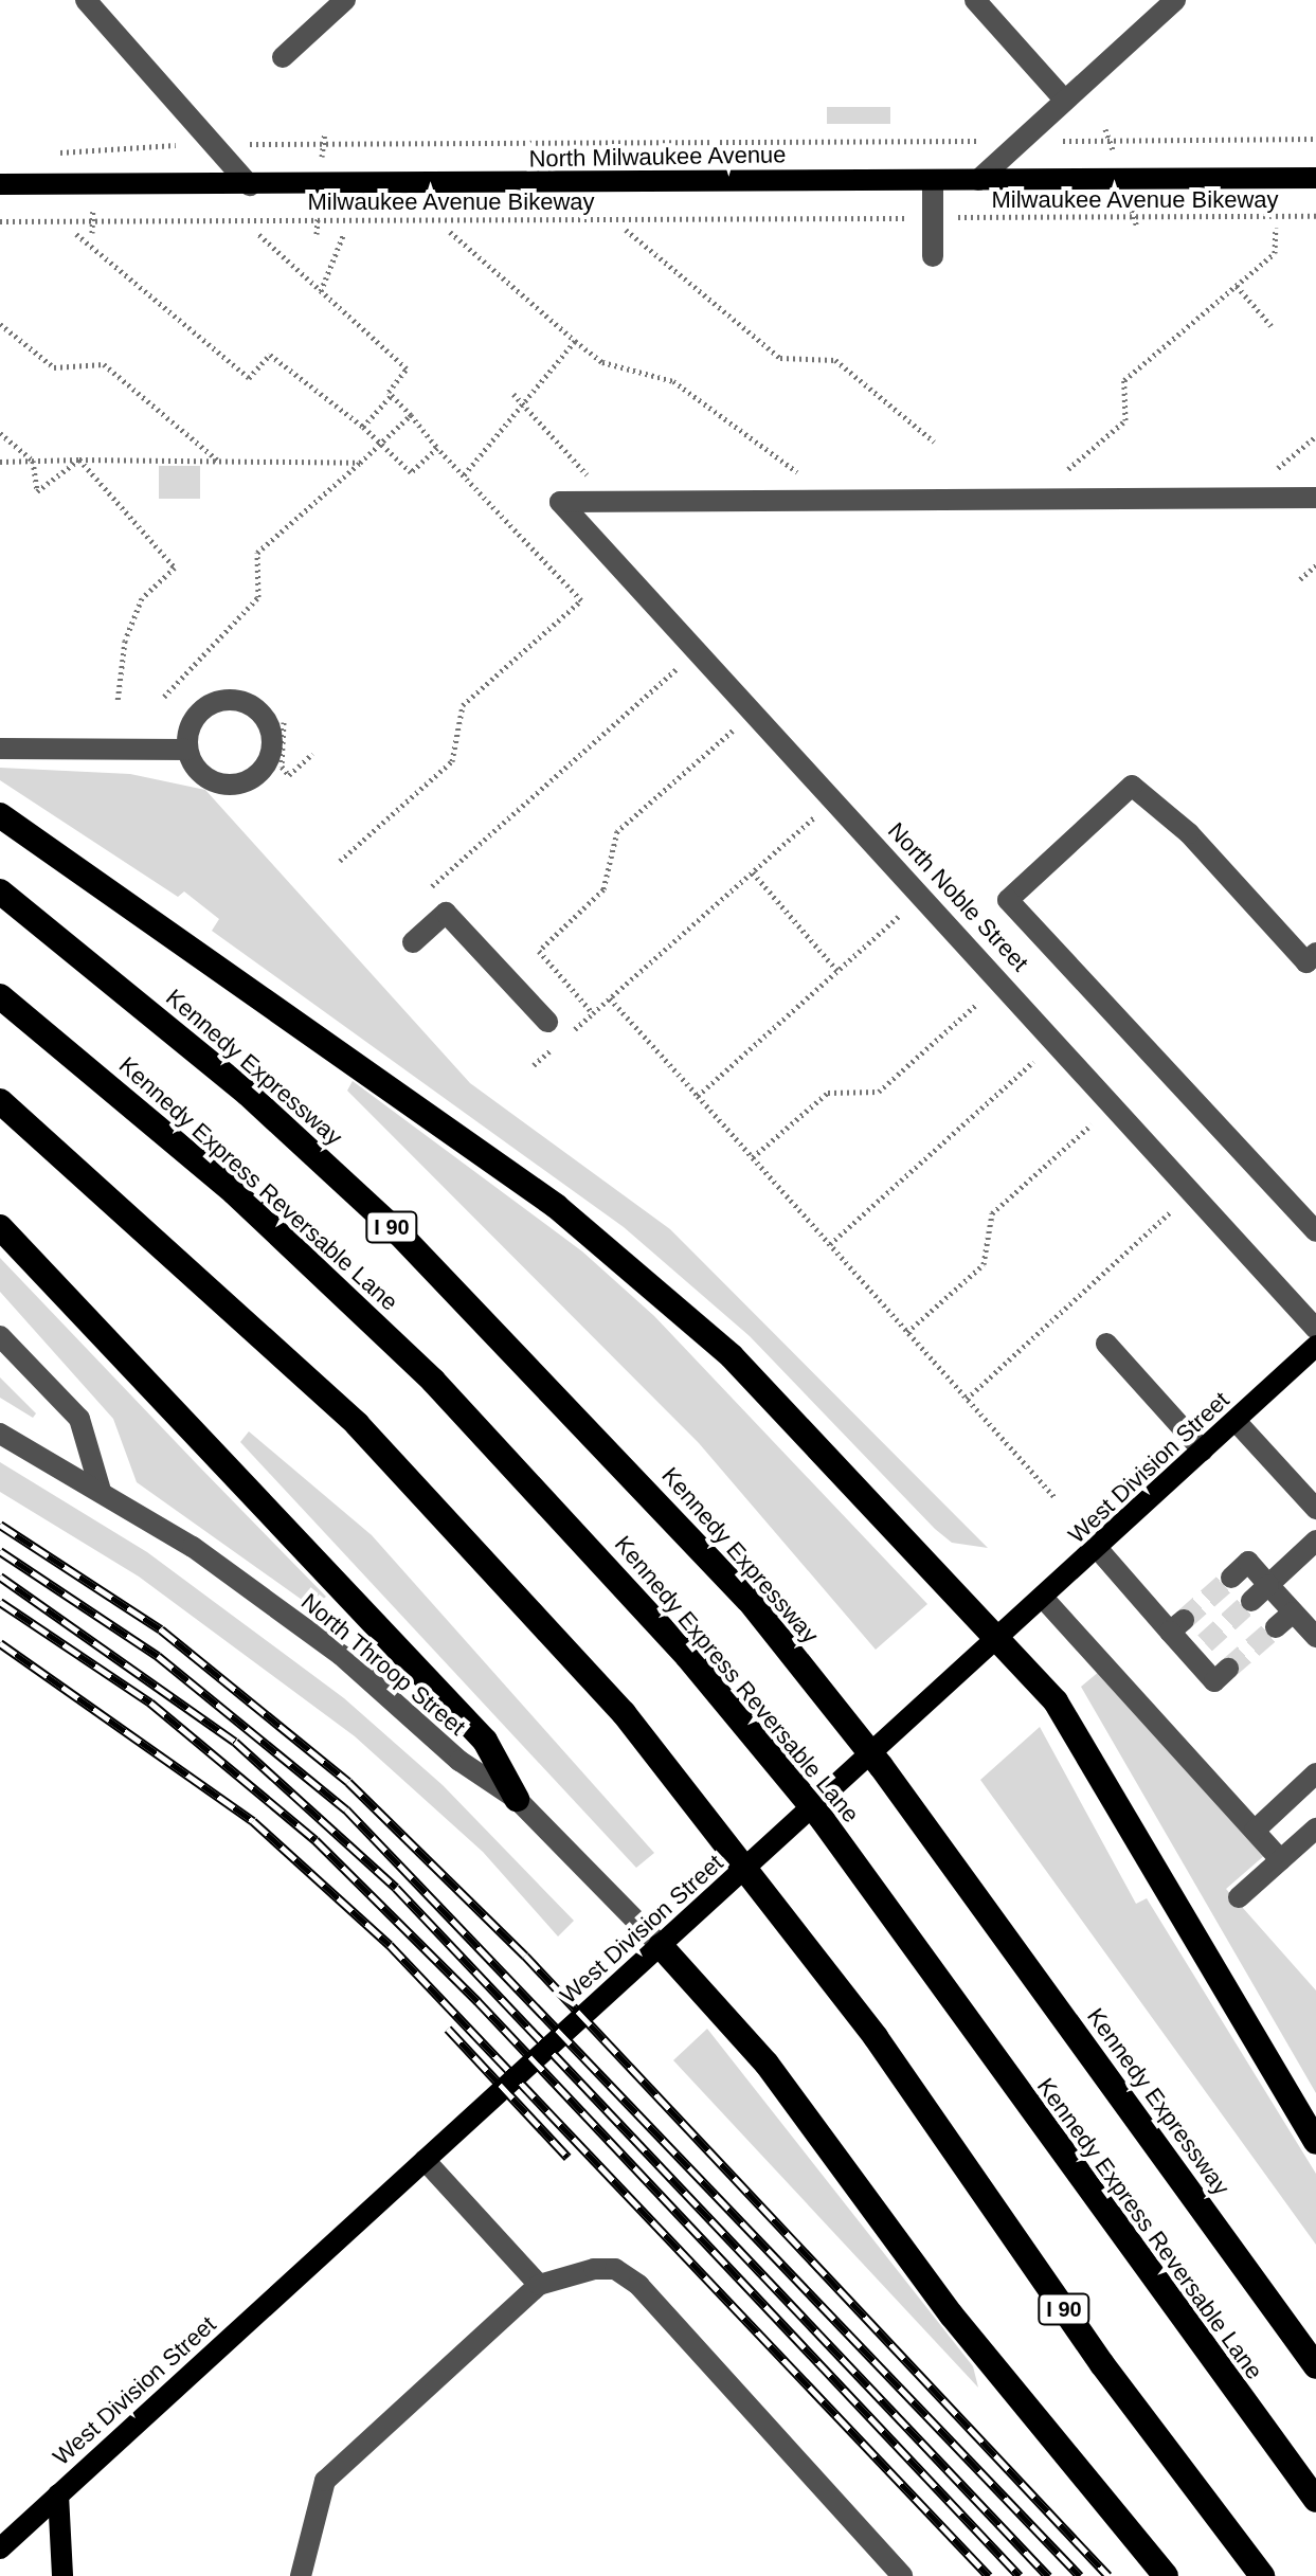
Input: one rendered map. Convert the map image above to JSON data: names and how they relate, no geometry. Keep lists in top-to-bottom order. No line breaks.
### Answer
{"streets":{"highway":["Kennedy Expressway","Kennedy Express Reversable Lane","I 90"],"main road":["North Milwaukee Avenue","West Division Street"],"street":["North Noble Street","North Throop Street"],"path":["Milwaukee Avenue Bikeway"]},"crossings":[["West Division Street","North Throop Street"]]}
